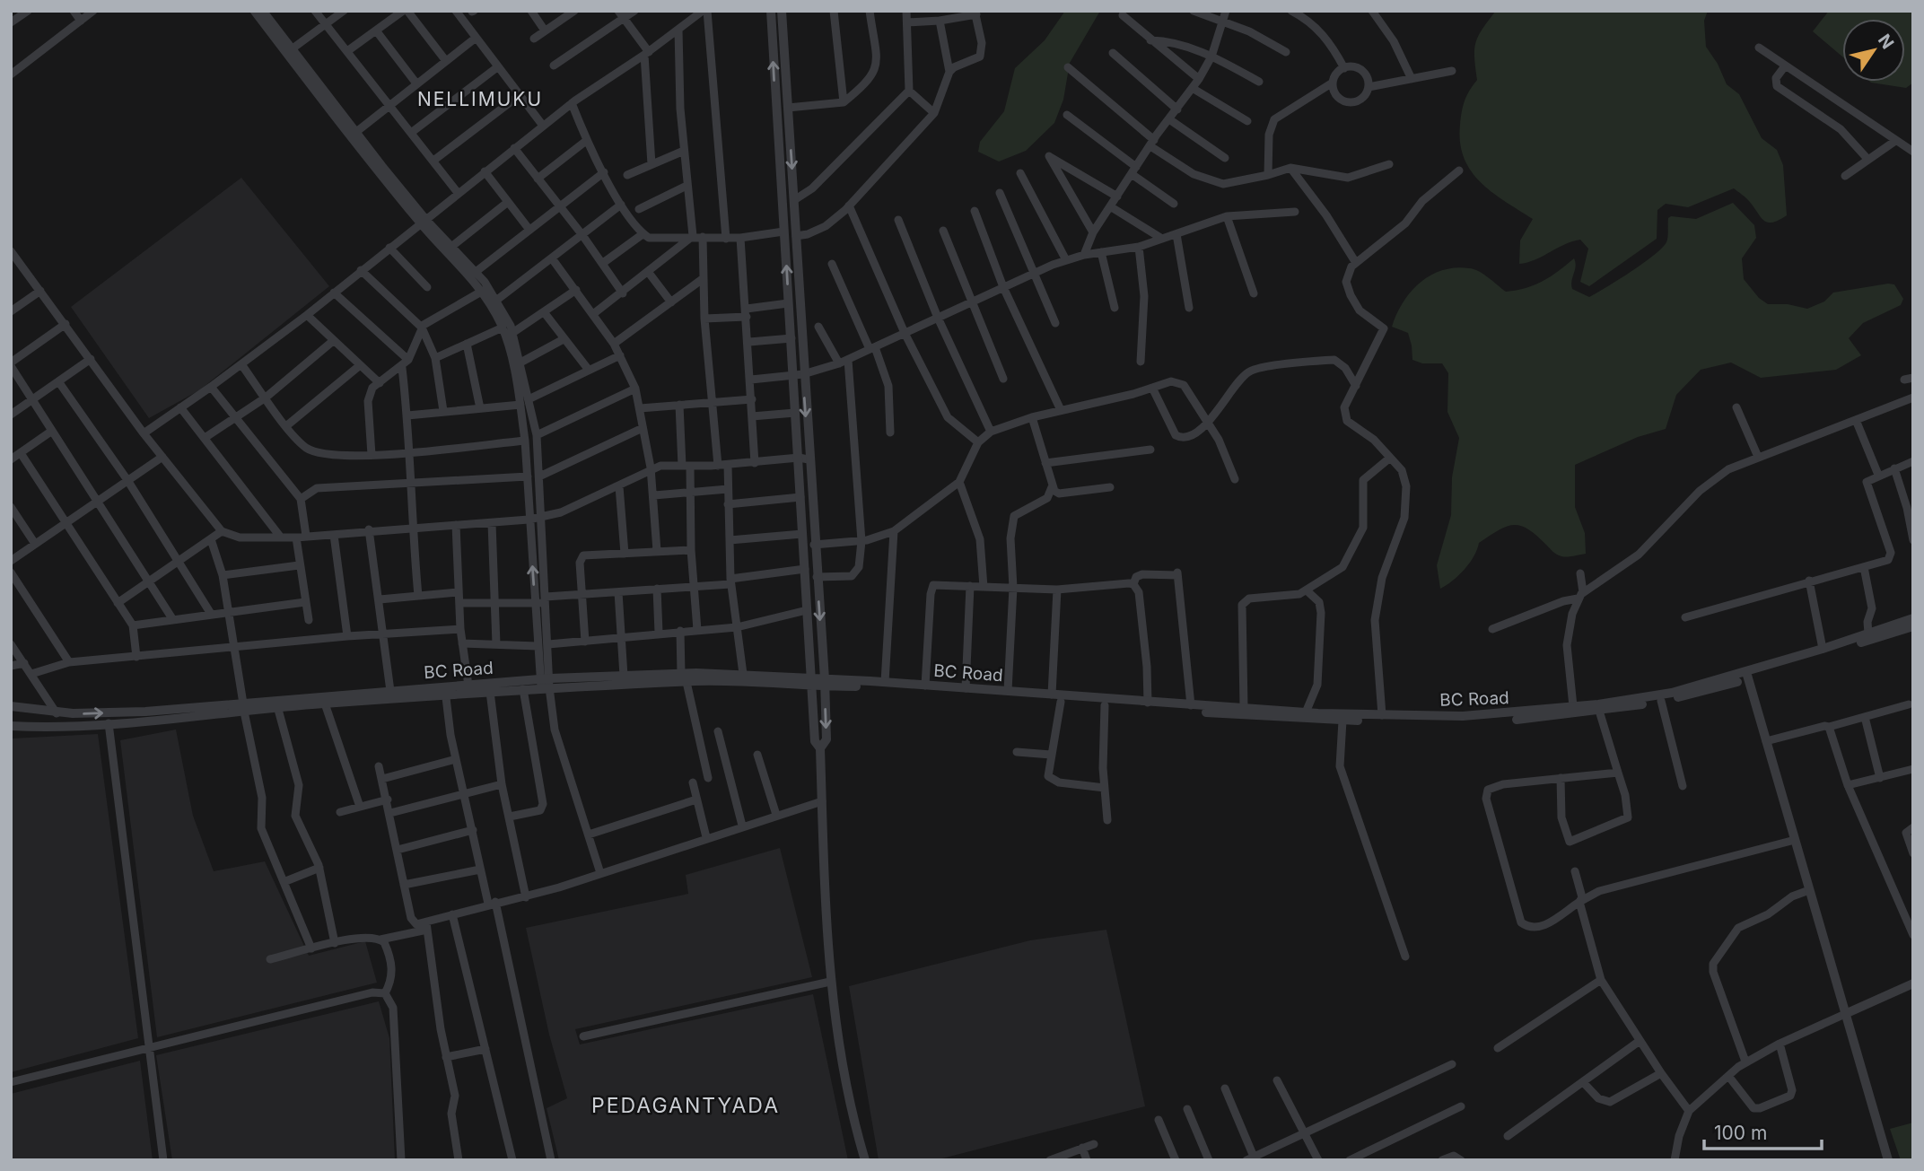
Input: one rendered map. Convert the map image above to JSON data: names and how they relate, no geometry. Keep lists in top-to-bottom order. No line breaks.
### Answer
{"streets":{"street":["BC Road"]},"districts":["NELLIMUKU","PEDAGANTYADA"],"scale_bar":"100 m","north":"top right"}
